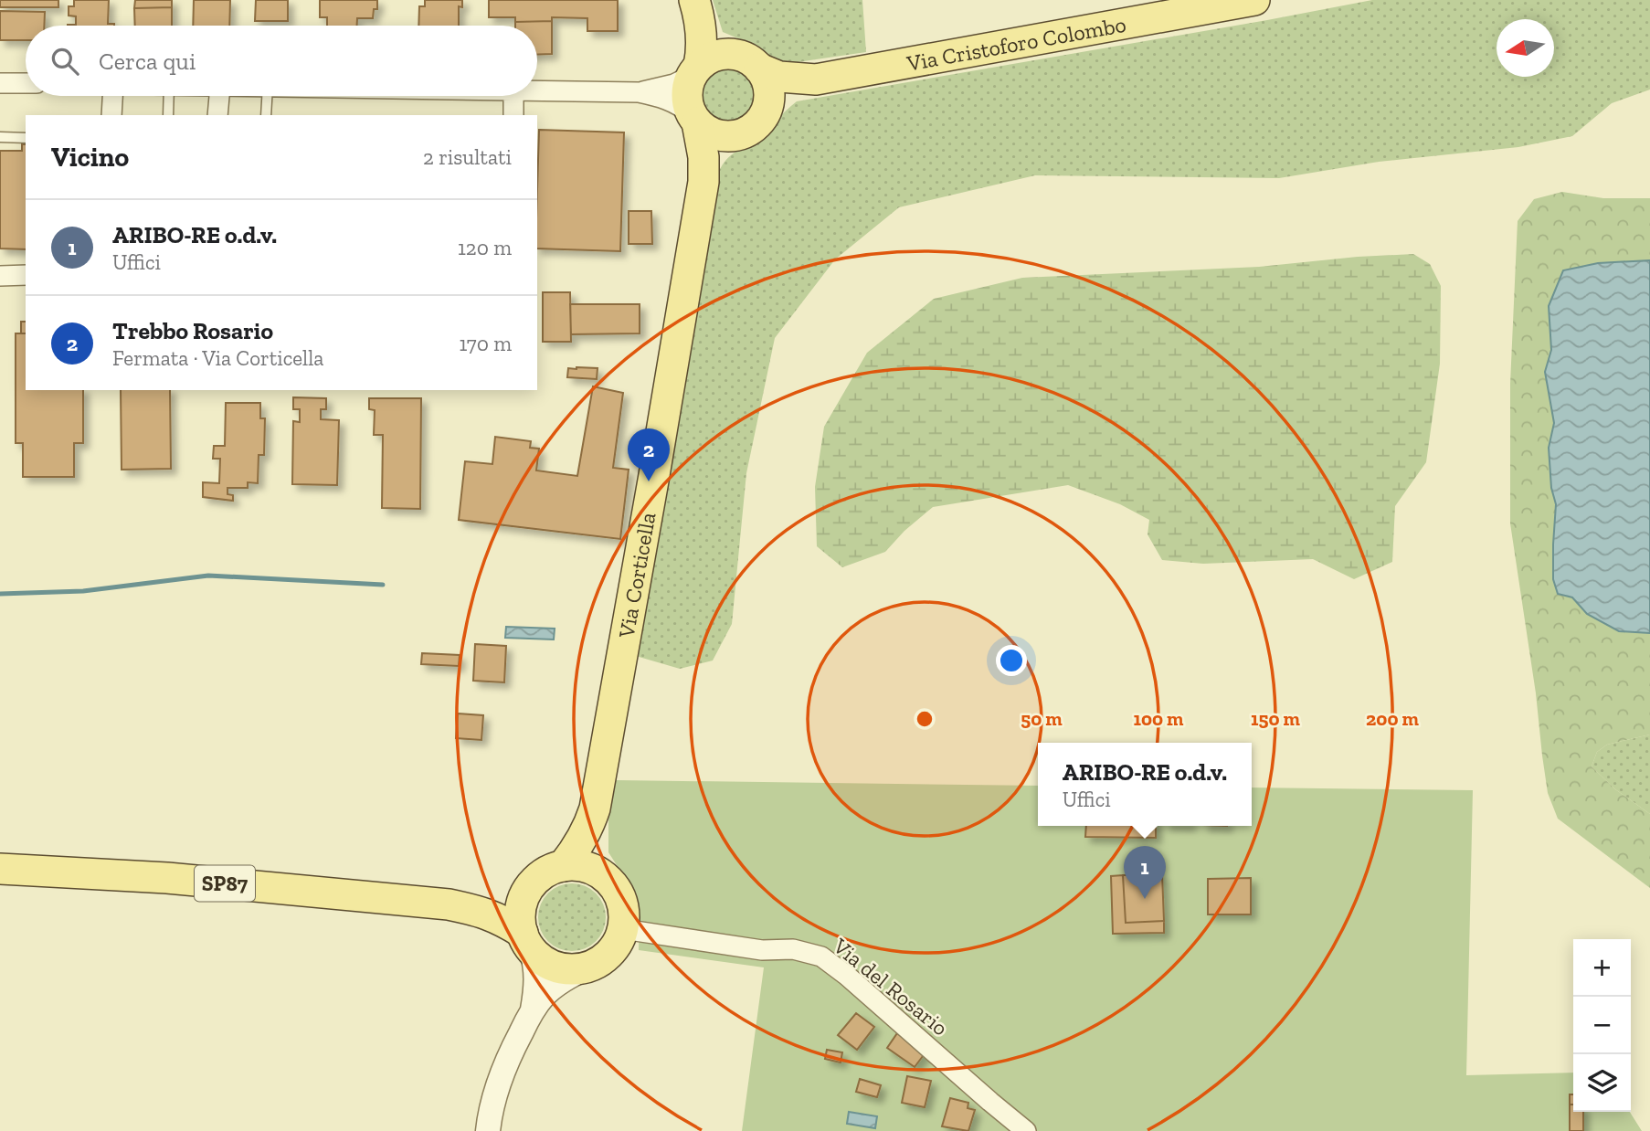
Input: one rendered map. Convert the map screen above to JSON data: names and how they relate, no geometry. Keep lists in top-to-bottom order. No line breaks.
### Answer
{"streets":{"main road":["Via Cristoforo Colombo","Via Corticella","SP87"],"street":["Via del Rosario"]},"crossings":[["Via Cristoforo Colombo","Via Corticella"],["Via Corticella","SP87"],["Via Corticella","Via del Rosario"],["SP87","Via del Rosario"]],"north":"left","page":{"search":"Cerca qui","heading":["Vicino","2 risultati"],"list":[{"mark":"1","name":"ARIBO-RE o.d.v.","note":"Uffici","value":"120 m"},{"mark":"2","name":"Trebbo Rosario","note":"Fermata · Via Corticella","value":"170 m"}],"pins":["2","1"],"popup":["ARIBO-RE o.d.v.","Uffici"],"map_buttons":["+","−"]},"rings":["50 m","100 m","150 m","200 m"]}
